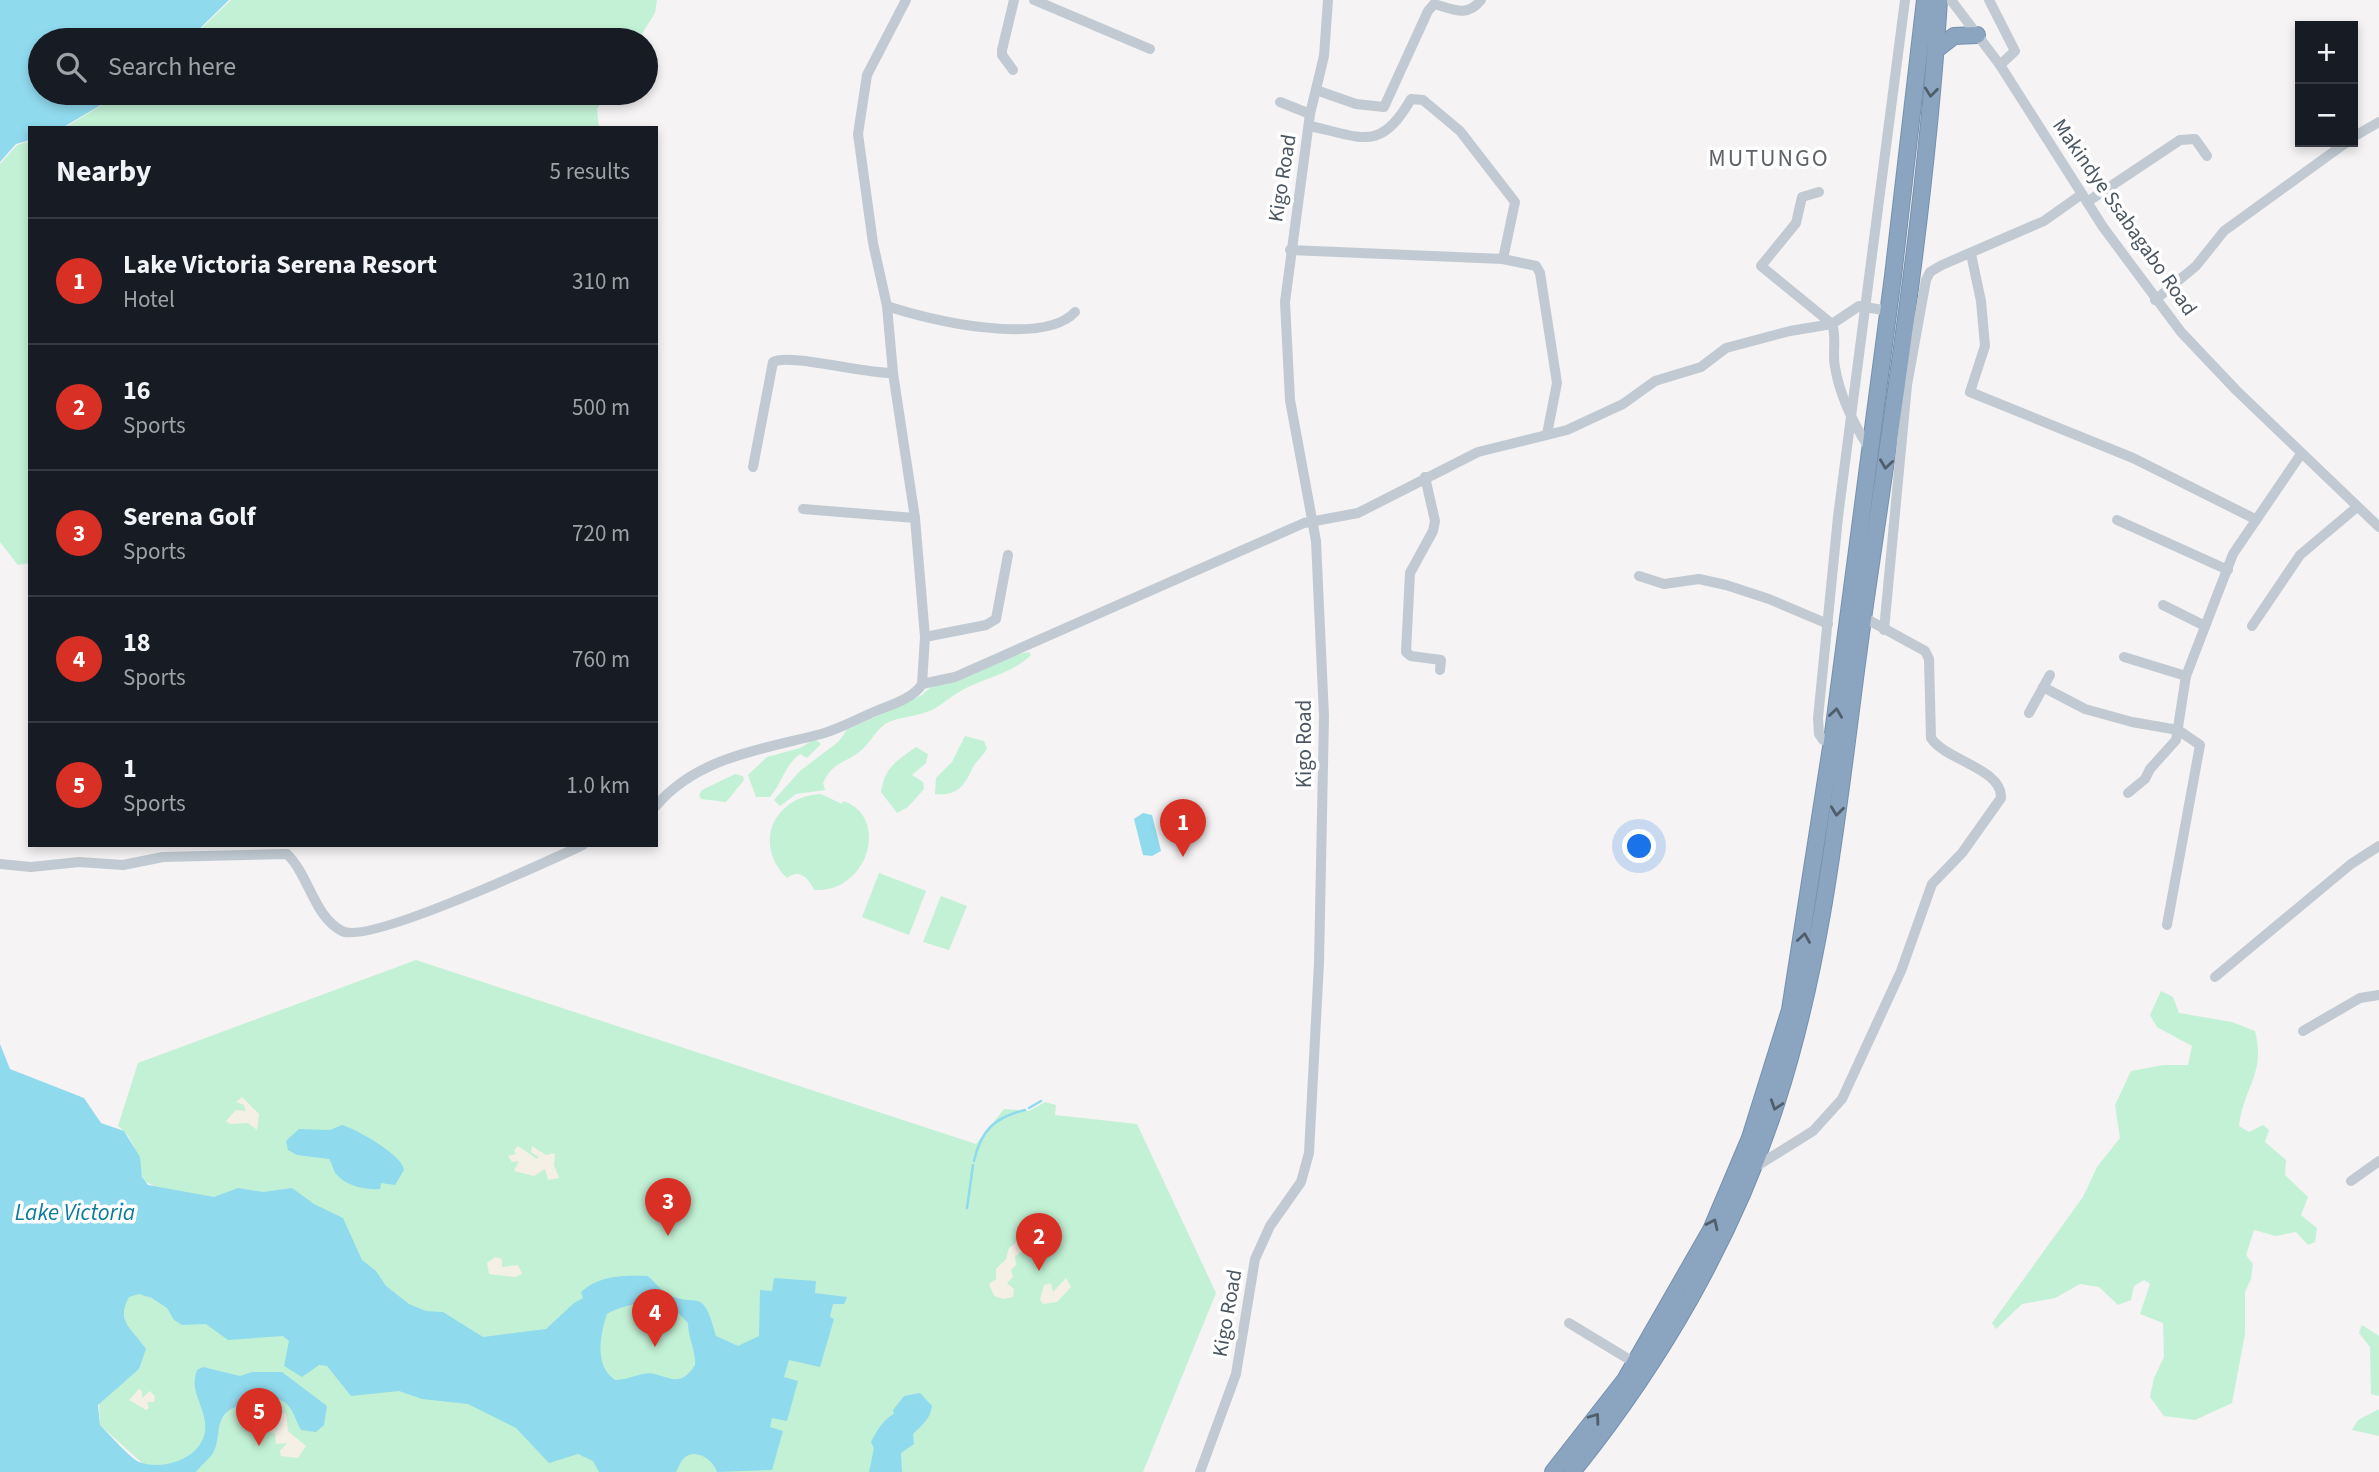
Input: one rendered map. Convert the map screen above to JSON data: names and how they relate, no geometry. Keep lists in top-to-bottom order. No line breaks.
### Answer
{"streets":{"street":["Kigo Road","Makindye Ssabagabo Road"]},"districts":["MUTUNGO"],"water":["Lake Victoria"],"page":{"map_buttons":["+","−"],"search":"Search here","heading":["Nearby","5 results"],"list":[{"mark":"1","name":"Lake Victoria Serena Resort","note":"Hotel","value":"310 m"},{"mark":"2","name":"16","note":"Sports","value":"500 m"},{"mark":"3","name":"Serena Golf","note":"Sports","value":"720 m"},{"mark":"4","name":"18","note":"Sports","value":"760 m"},{"mark":"5","name":"1","note":"Sports","value":"1.0 km"}],"pins":["1","3","2","4","5"]}}
